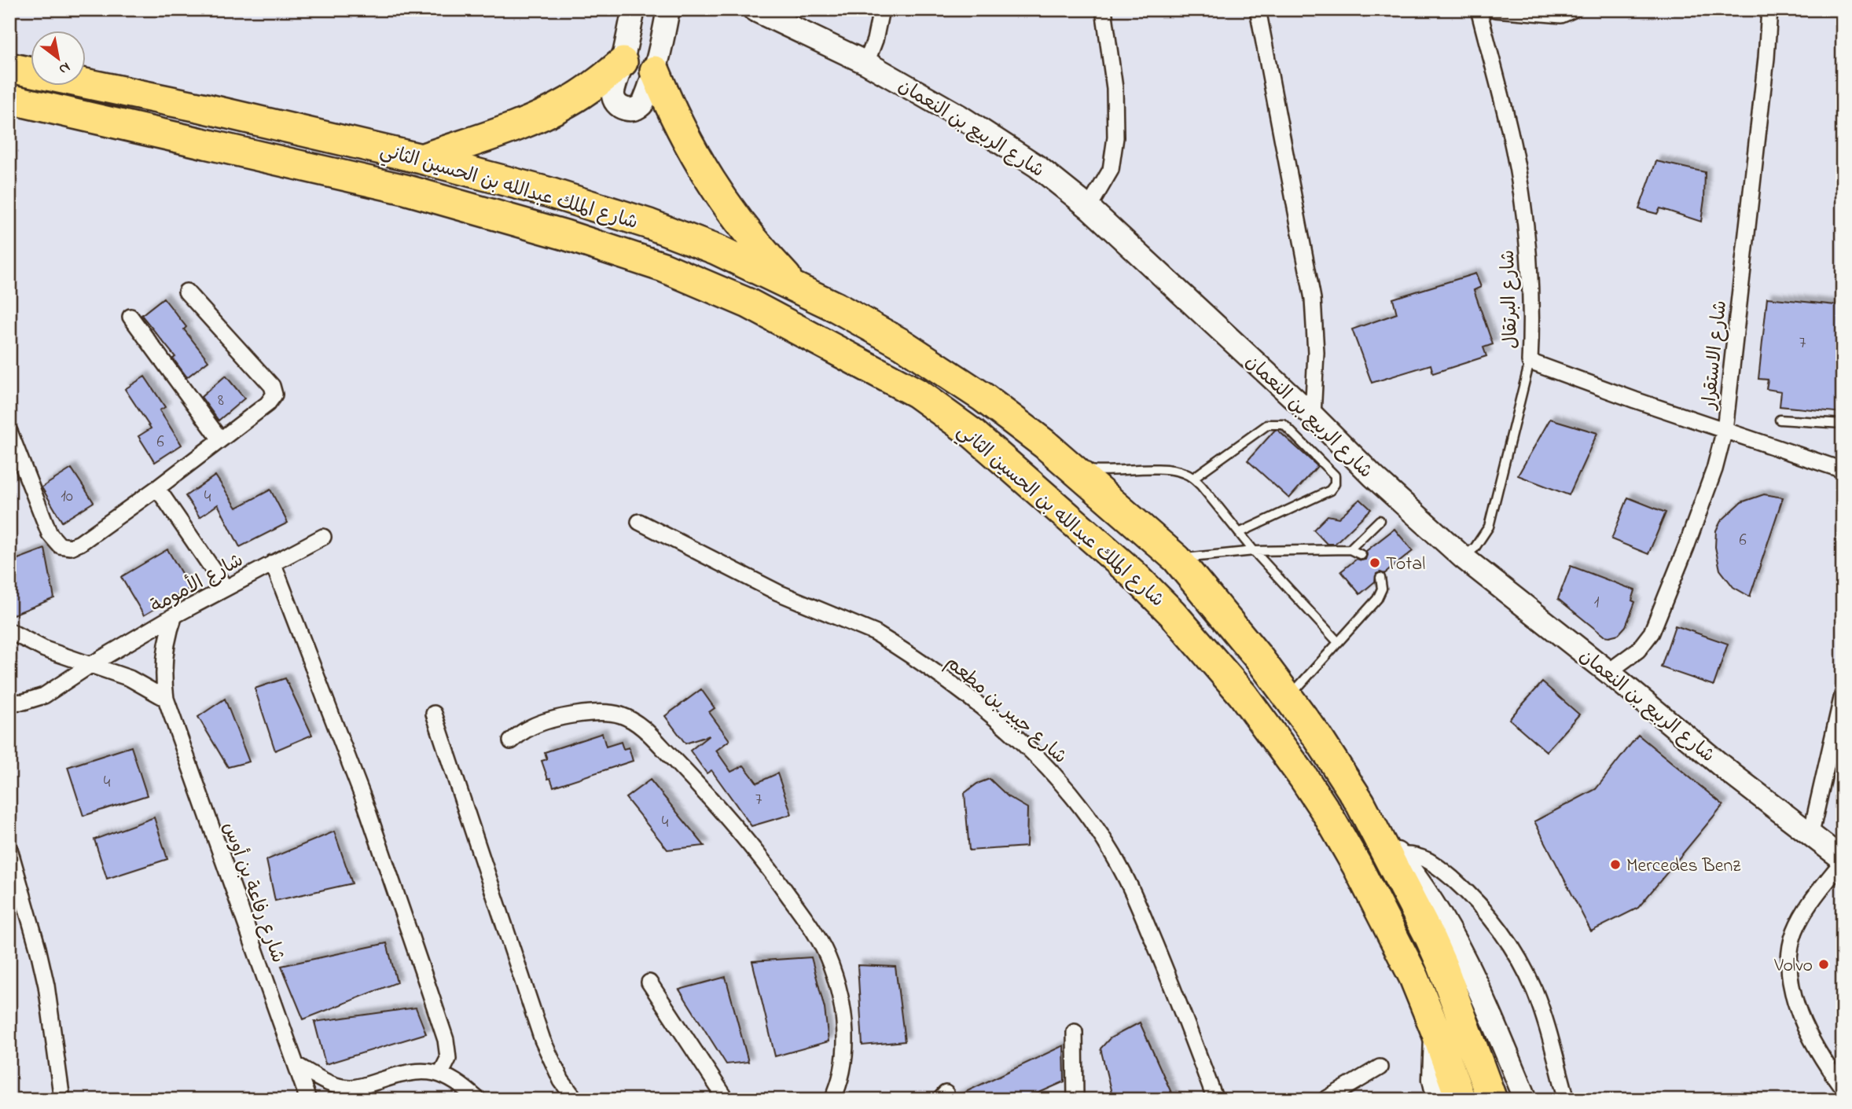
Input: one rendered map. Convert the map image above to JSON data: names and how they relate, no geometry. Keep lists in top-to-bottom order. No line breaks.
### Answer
{"streets":{"highway":["شارع الملك عبدالله بن الحسين الثاني"],"street":["شارع الربيع بن النعمان","شارع البرتقال","شارع الاستقرار","شارع الأمومة","شارع جبير بن مطعم","شارع رفاعة بن أوس"]},"crossings":[["شارع الربيع بن النعمان","شارع الاستقرار"],["شارع البرتقال","شارع الاستقرار"],["شارع الأمومة","شارع رفاعة بن أوس"]],"places":["Total","Mercedes Benz","Volvo"],"house_numbers":["7","8","6","10","4","6","1","4","7","4"],"north":"bottom right"}
